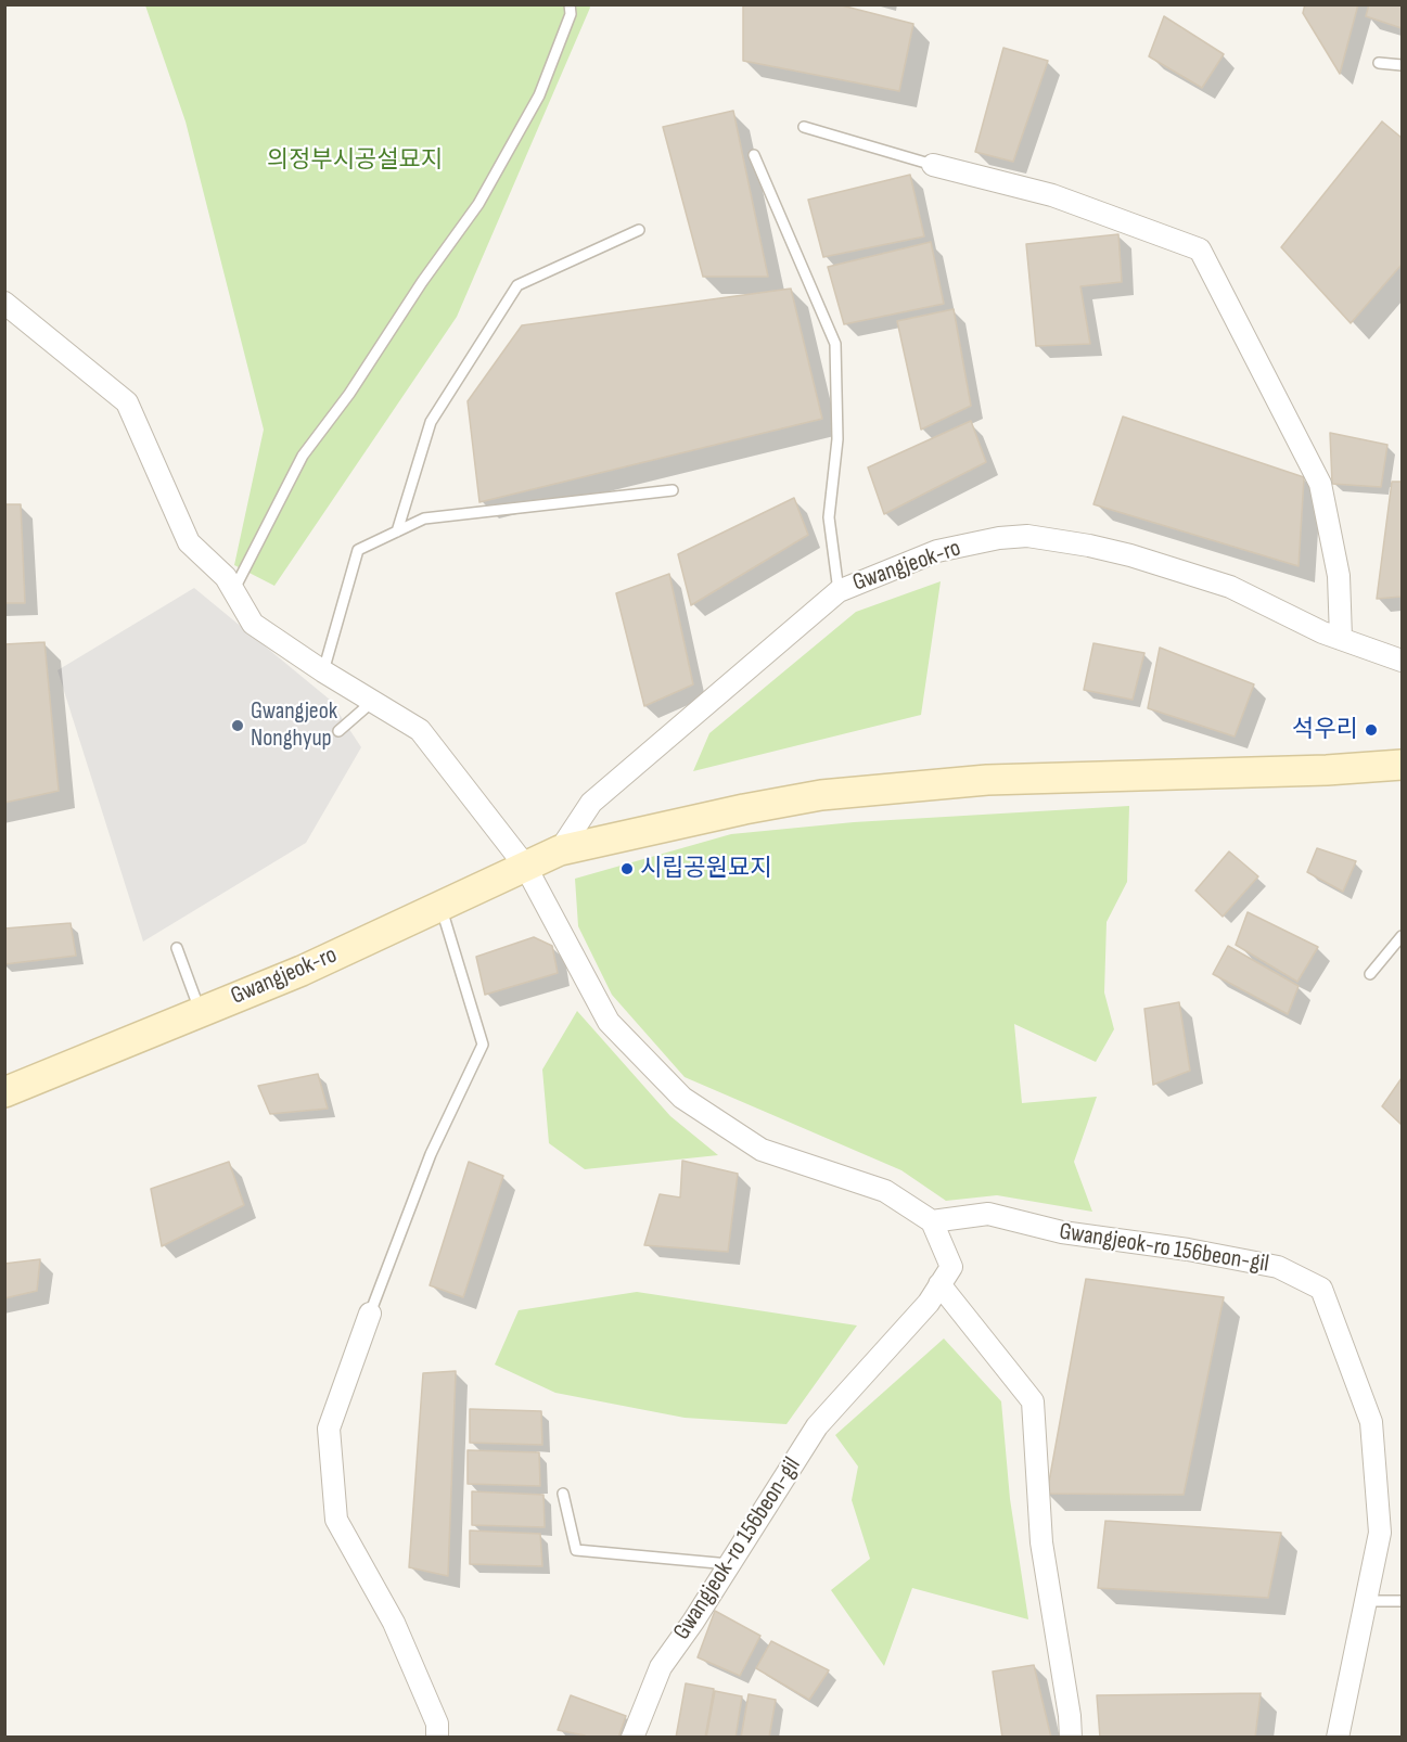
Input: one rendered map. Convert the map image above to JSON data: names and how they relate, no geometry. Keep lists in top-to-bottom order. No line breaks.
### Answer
{"streets":{"main road":["Gwangjeok-ro"],"street":["Gwangjeok-ro 156beon-gil"]},"parks":["의정부시공설묘지"],"places":["Gwangjeok Nonghyup","석우리","시립공원묘지"]}
